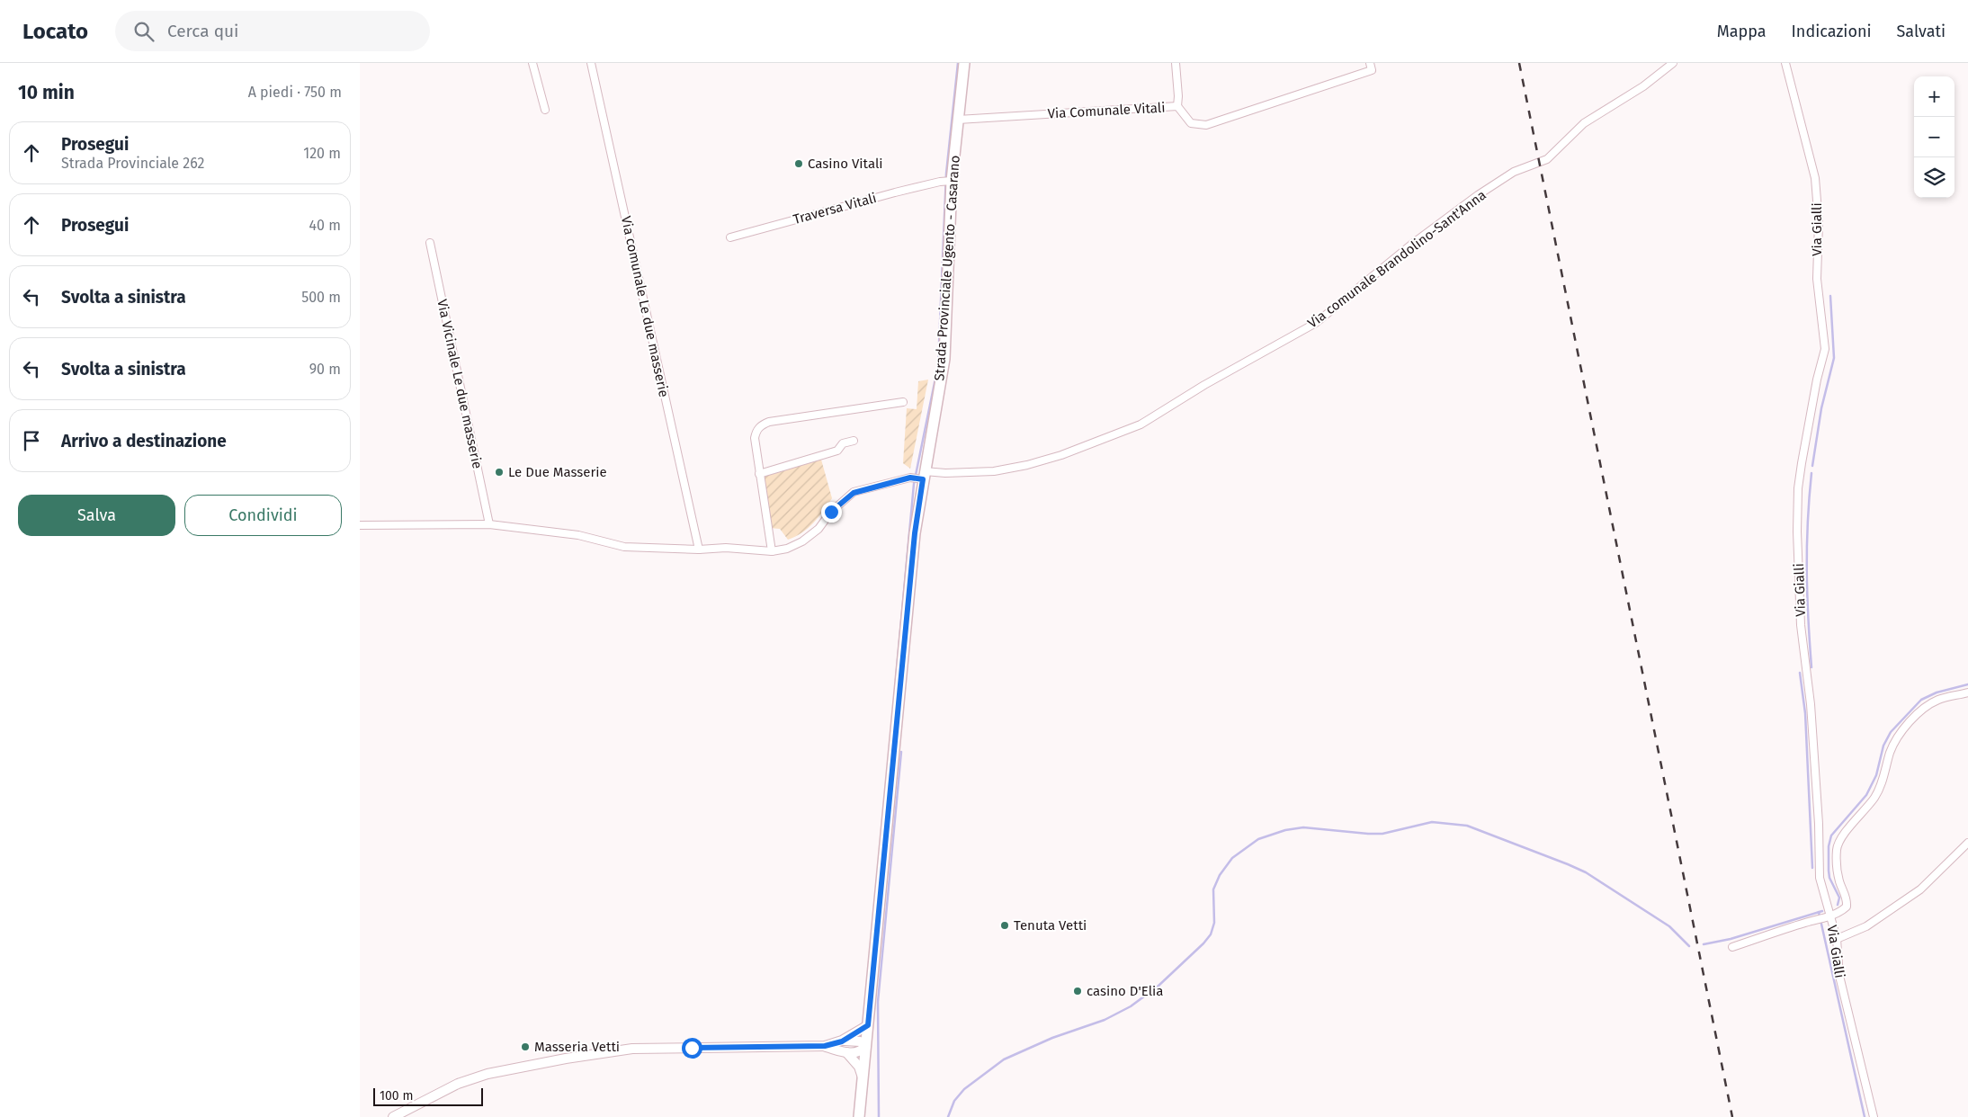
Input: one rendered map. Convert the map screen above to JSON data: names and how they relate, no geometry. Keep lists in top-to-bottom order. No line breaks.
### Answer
{"streets":{"main road":["Strada Provinciale Ugento - Casarano"],"street":["Via Comunale Vitali","Traversa Vitali","Via Gialli","Via comunale Brandolino-Sant'Anna","Via comunale Le due masserie","Via Vicinale Le due masserie"]},"crossings":[["Via Comunale Vitali","Strada Provinciale Ugento - Casarano"],["Traversa Vitali","Strada Provinciale Ugento - Casarano"],["Via comunale Brandolino-Sant'Anna","Strada Provinciale Ugento - Casarano"],["Via comunale Brandolino-Sant'Anna","Via comunale Le due masserie"],["Via comunale Brandolino-Sant'Anna","Via Vicinale Le due masserie"]],"places":["Casino Vitali","Le Due Masserie","Tenuta Vetti","casino D'Elia","Masseria Vetti"],"scale_bar":"100 m","page":{"header":"Locato","search":"Cerca qui","nav":["Mappa","Indicazioni","Salvati"],"heading":["10 min","A piedi · 750 m"],"map_buttons":["+","−"],"list":[["Prosegui","Strada Provinciale 262","120 m"],["Prosegui","40 m"],["Svolta a sinistra","500 m"],["Svolta a sinistra","90 m"],"Arrivo a destinazione"],"buttons":["Salva","Condividi"],"scale":"100 m"}}
